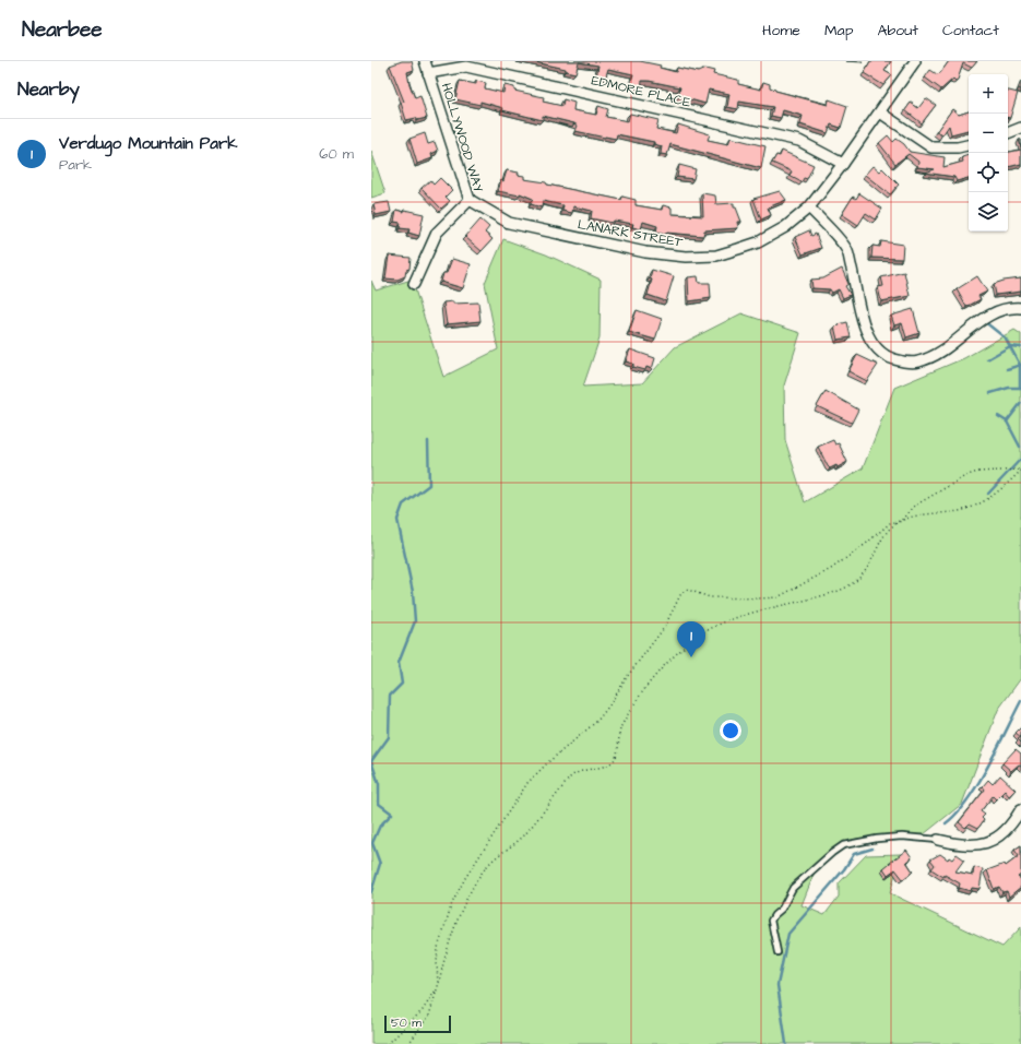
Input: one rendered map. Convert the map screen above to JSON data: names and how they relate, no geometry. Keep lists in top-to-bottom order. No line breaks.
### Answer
{"streets":{"street":["EDMORE PLACE","HOLLYWOOD WAY","LANARK STREET"]},"crossings":[["EDMORE PLACE","HOLLYWOOD WAY"],["EDMORE PLACE","LANARK STREET"],["HOLLYWOOD WAY","LANARK STREET"]],"scale_bar":"50 m","page":{"header":"Nearbee","nav":["Home","Map","About","Contact"],"heading":"Nearby","map_buttons":["+","−"],"list":[{"mark":"1","name":"Verdugo Mountain Park","note":"Park","value":"60 m"}],"pins":"1","scale":"50 m"}}
